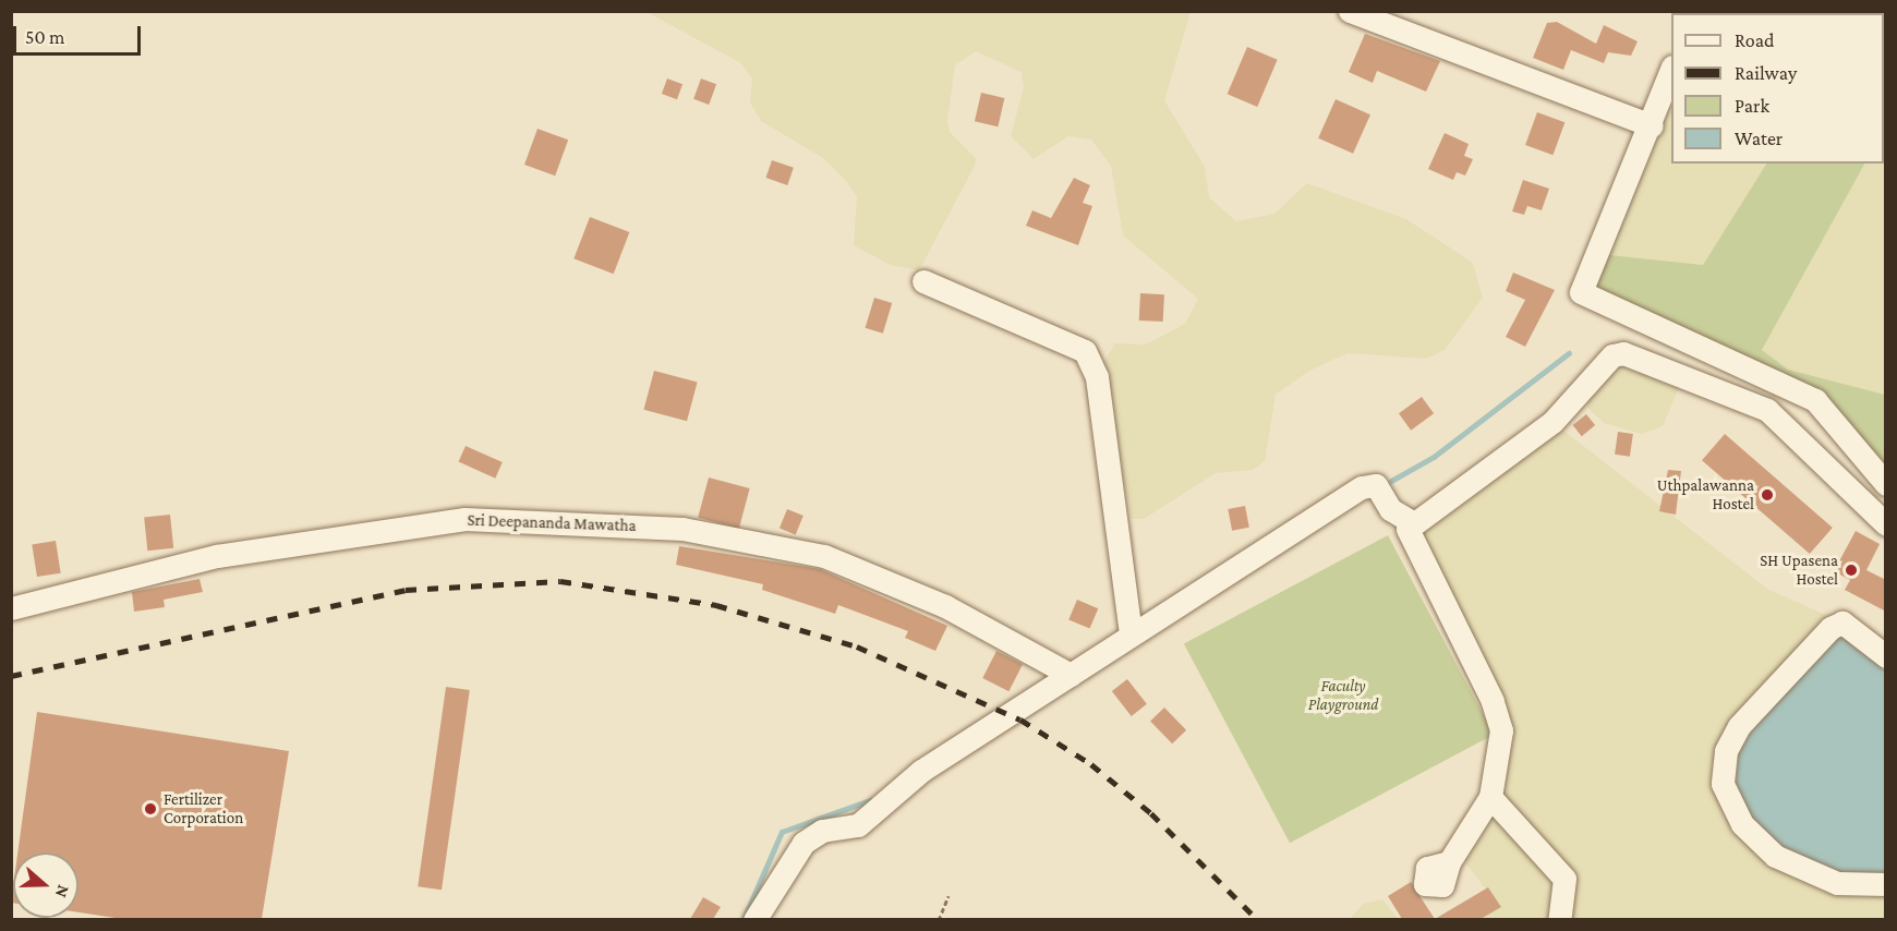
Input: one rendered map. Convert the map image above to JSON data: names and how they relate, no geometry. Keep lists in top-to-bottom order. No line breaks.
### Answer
{"streets":{"street":["Sri Deepananda Mawatha"]},"parks":["Faculty Playground"],"places":["Uthpalawanna Hostel","SH Upasena Hostel","Fertilizer Corporation"],"legend":["Road","Railway","Park","Water"],"scale_bar":"50 m","north":"right"}
